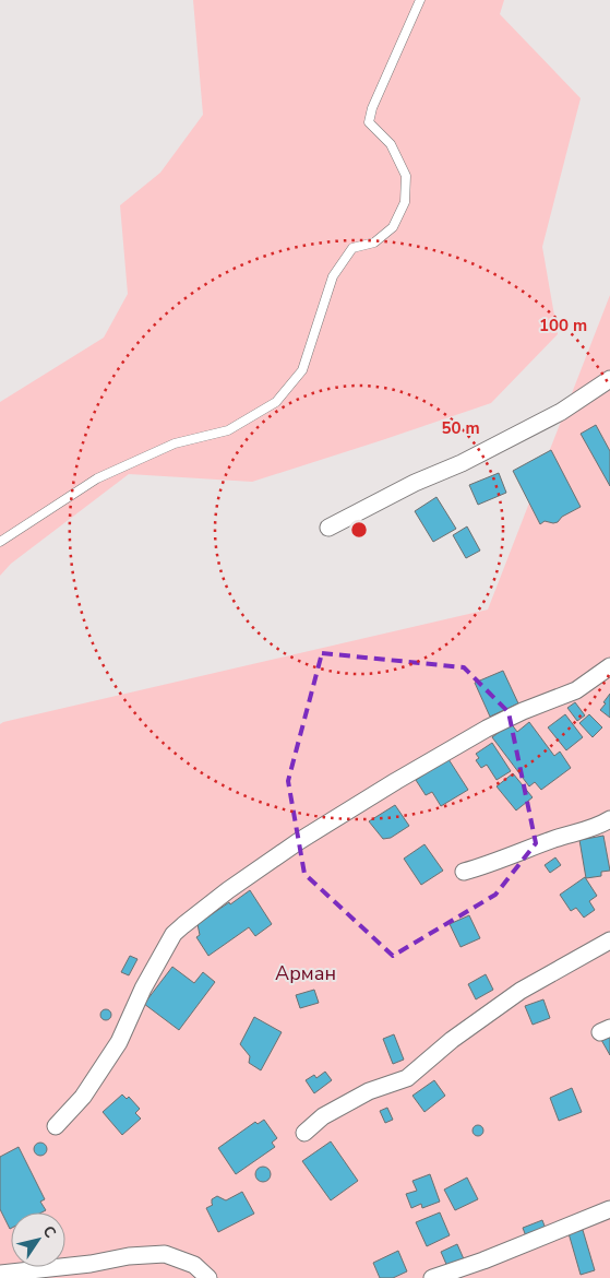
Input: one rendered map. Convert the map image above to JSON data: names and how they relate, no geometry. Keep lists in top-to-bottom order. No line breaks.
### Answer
{"parks":["Арман"],"north":"top right","rings":["100 m","50 m"]}
